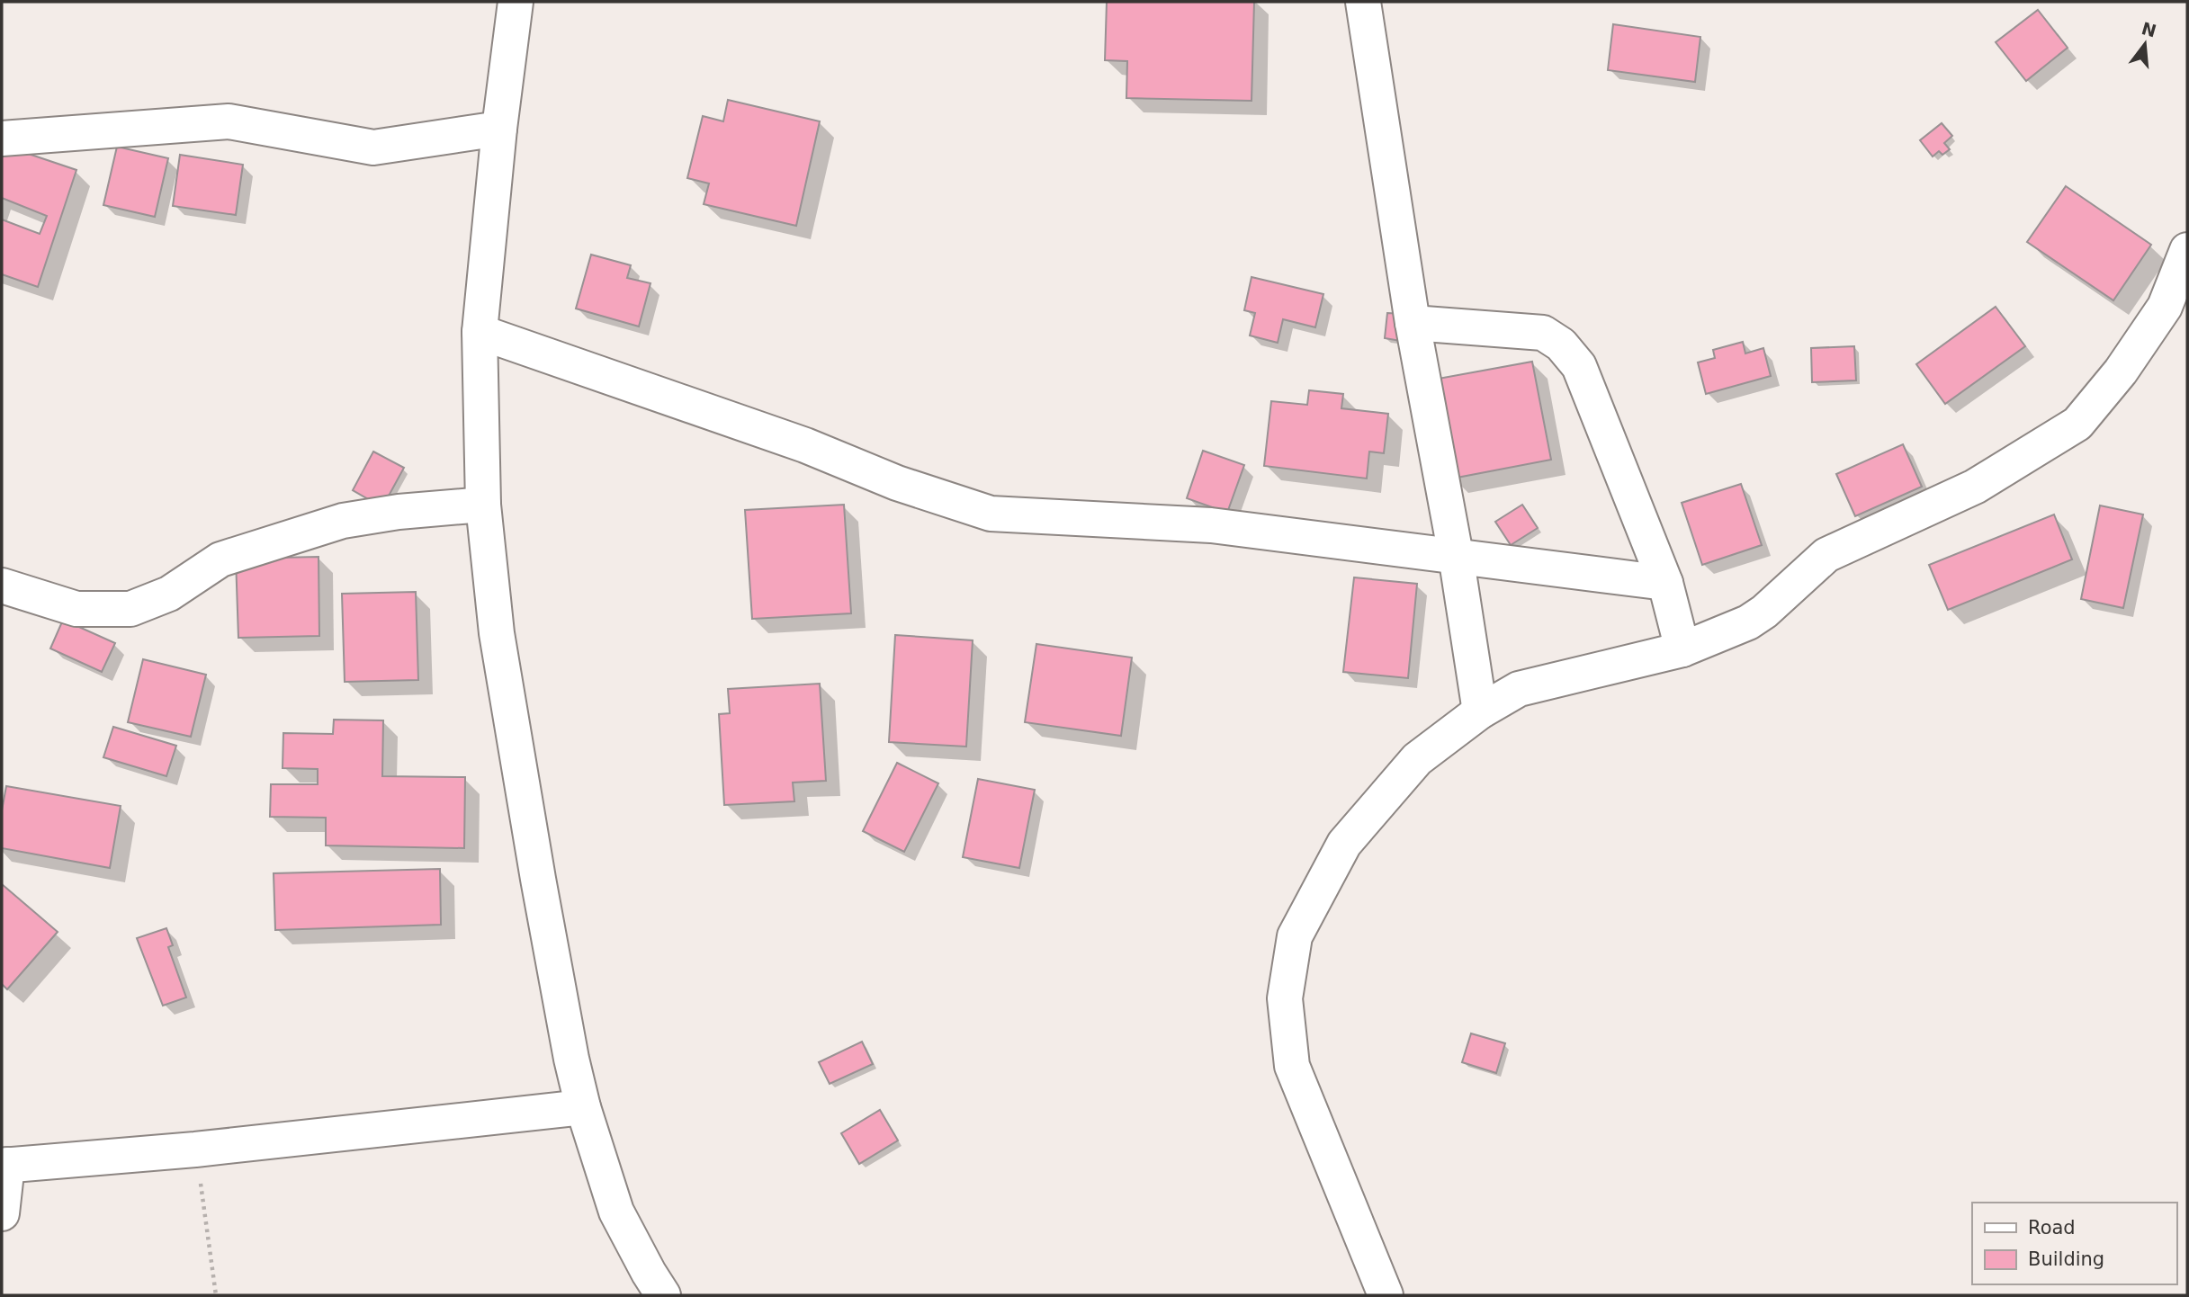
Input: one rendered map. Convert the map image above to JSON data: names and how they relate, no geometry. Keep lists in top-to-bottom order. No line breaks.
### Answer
{"legend":["Road","Building"],"north":"top"}
